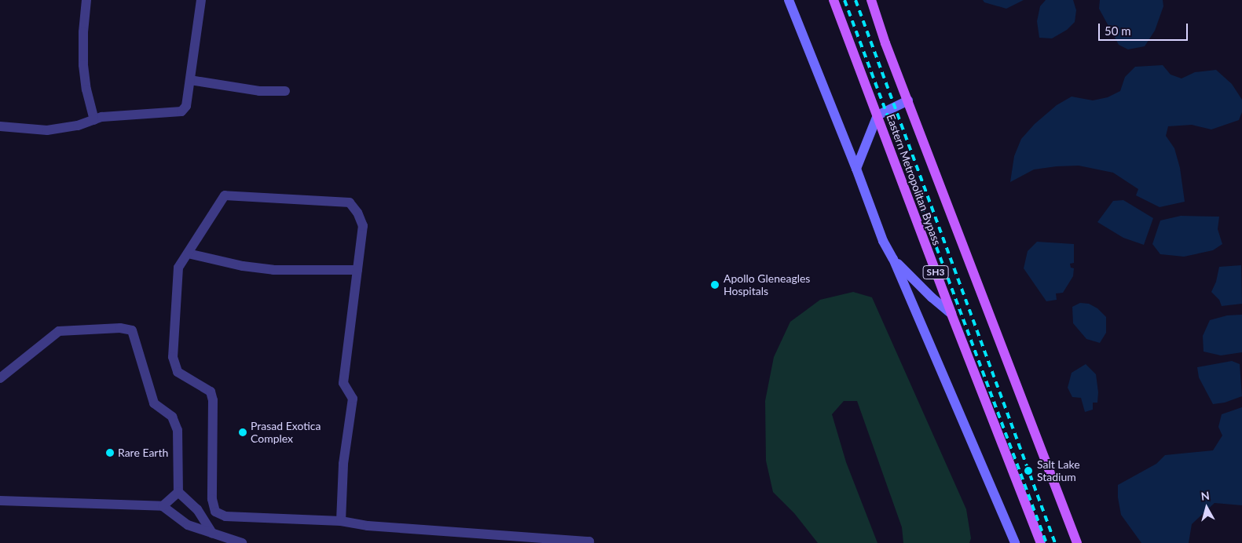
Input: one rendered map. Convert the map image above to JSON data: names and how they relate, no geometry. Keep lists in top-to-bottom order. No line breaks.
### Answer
{"streets":{"main road":["Eastern Metropolitan Bypass","SH3"]},"places":["Apollo Gleneagles Hospitals","Prasad Exotica Complex","Rare Earth","Salt Lake Stadium"],"scale_bar":"50 m","north":"top"}
